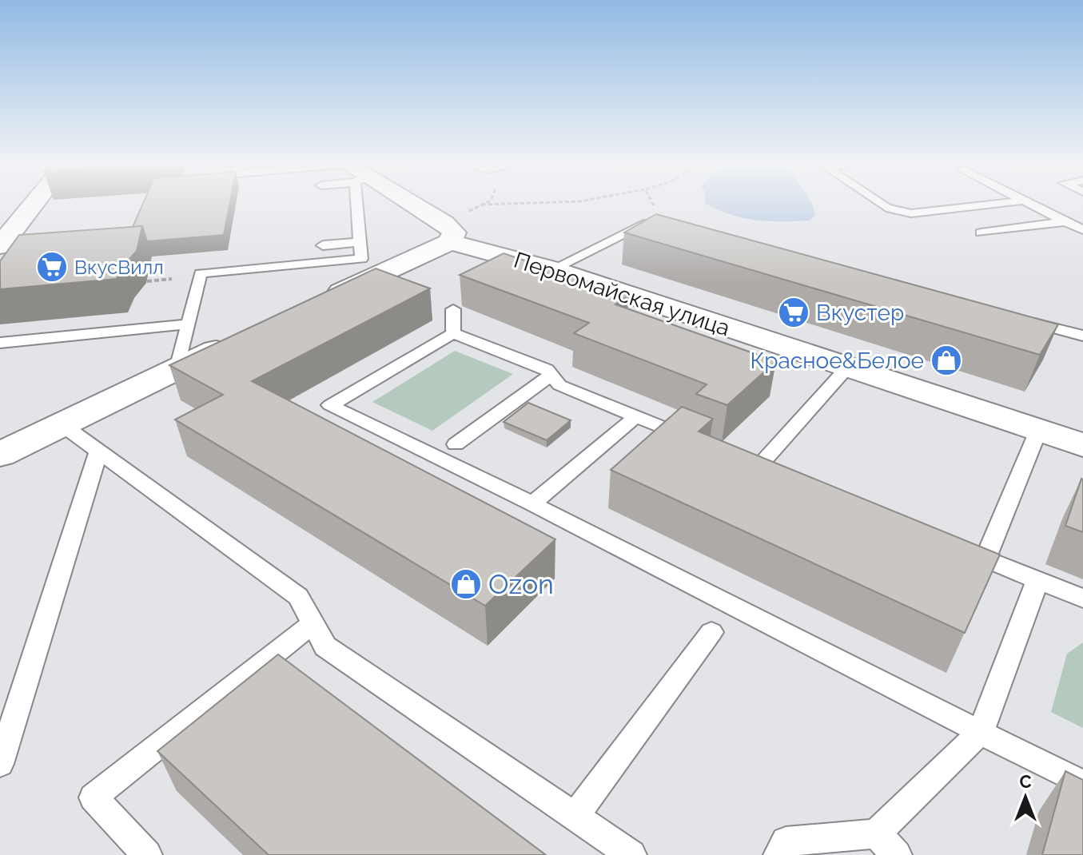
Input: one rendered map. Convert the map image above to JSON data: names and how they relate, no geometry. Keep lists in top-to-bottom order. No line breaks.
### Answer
{"streets":{"street":["Первомайская улица"]},"places":{"supermarket":["ВкусВилл","Вкустер"],"shop":["Красное&Белое","Ozon"]},"north":"top"}
